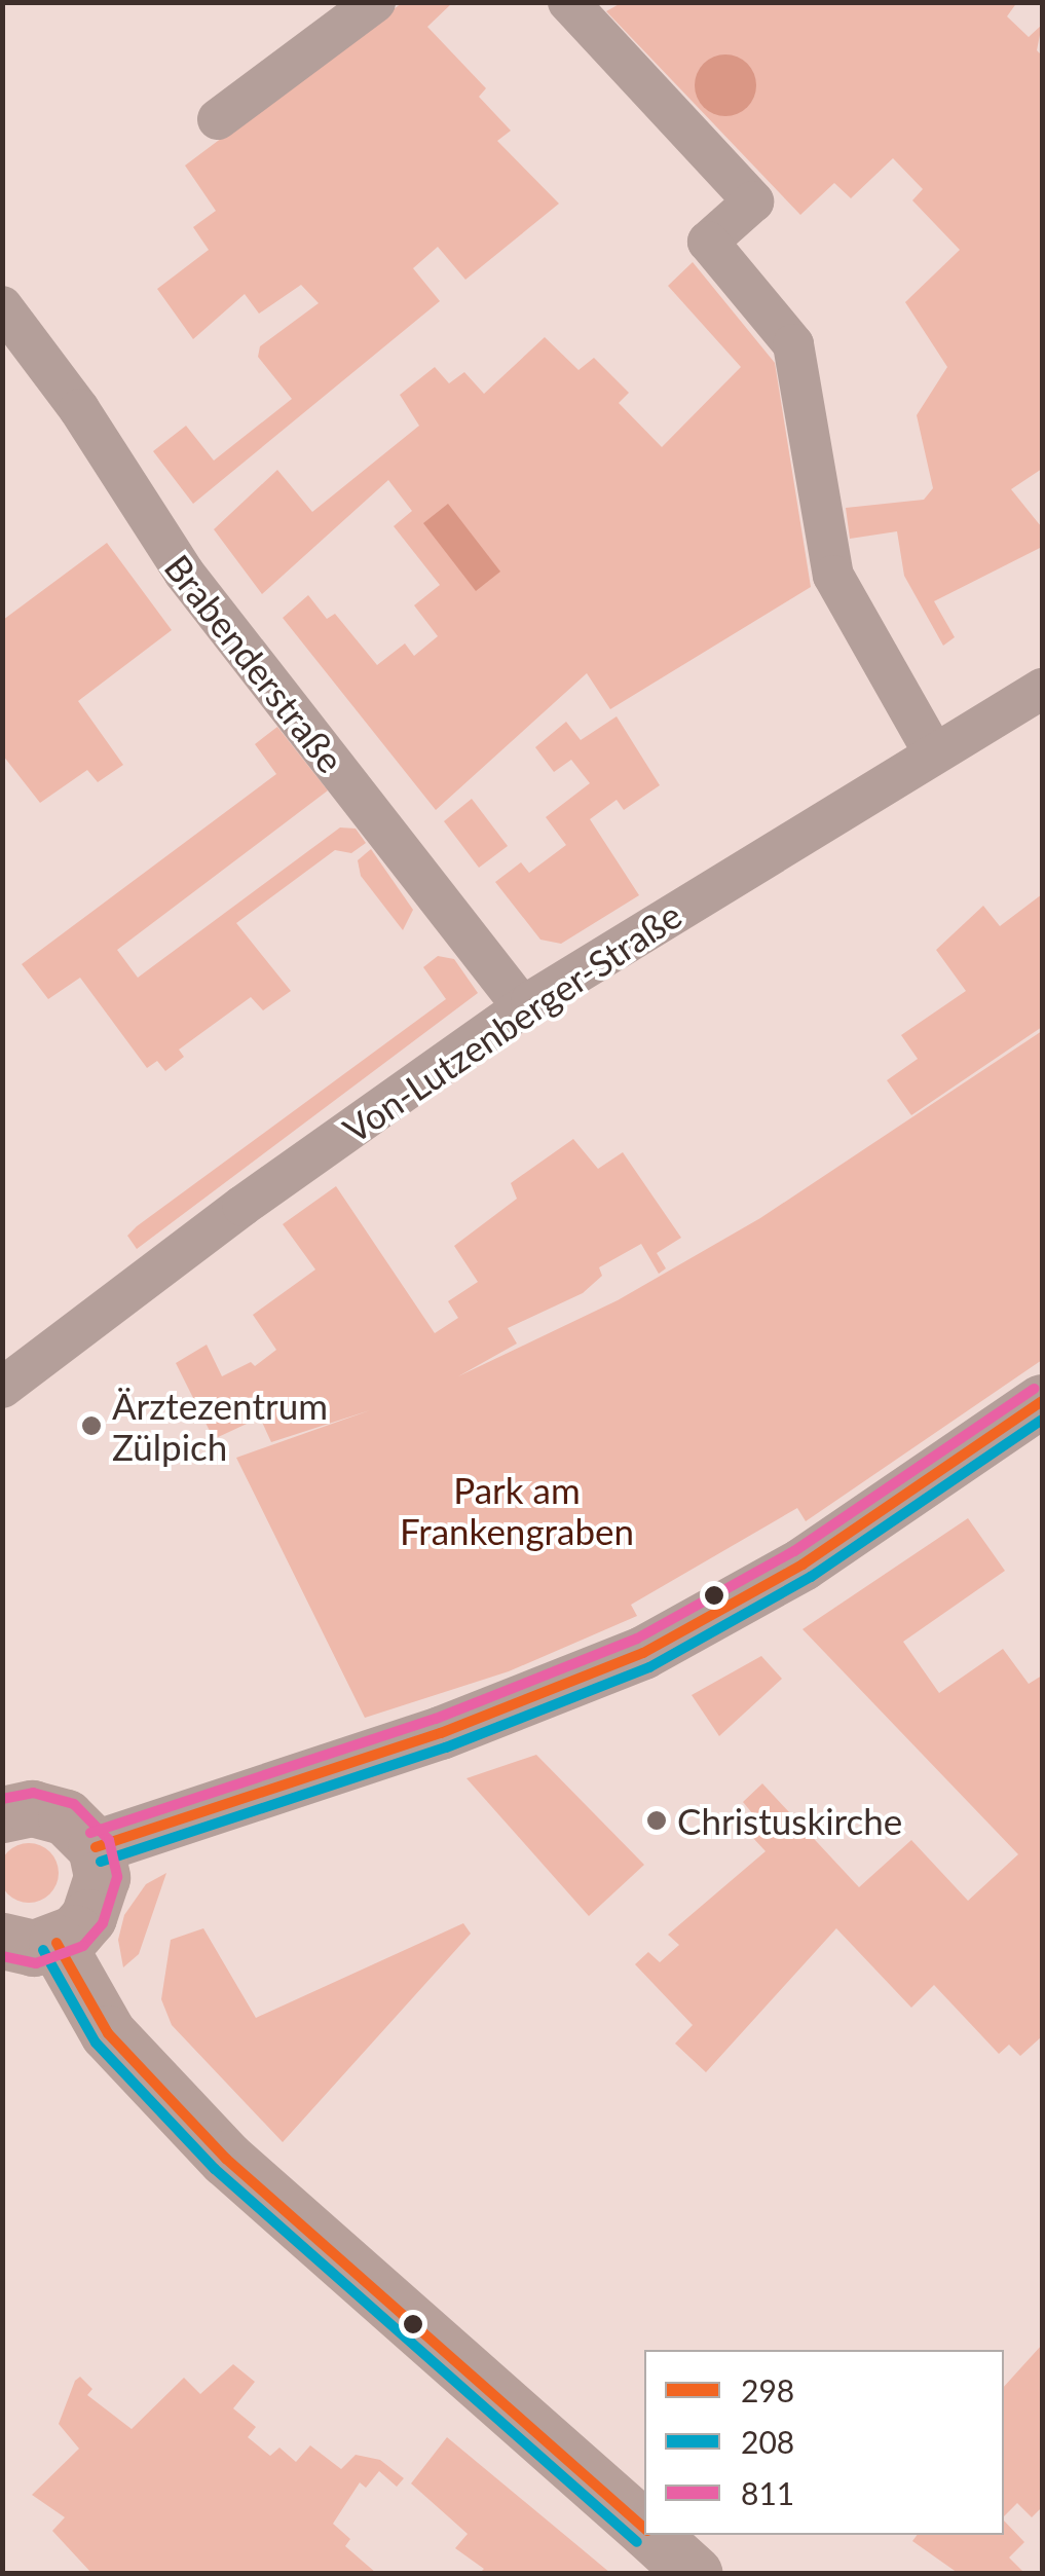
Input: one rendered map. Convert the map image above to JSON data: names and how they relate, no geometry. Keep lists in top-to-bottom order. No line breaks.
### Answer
{"streets":{"street":["Brabenderstraße","Von-Lutzenberger-Straße"]},"crossings":[["Brabenderstraße","Von-Lutzenberger-Straße"]],"parks":["Park am Frankengraben"],"places":["Ärztezentrum Zülpich","Christuskirche"],"lines":["transit line 811","transit line 298","transit line 208"],"legend":["298","208","811"]}
